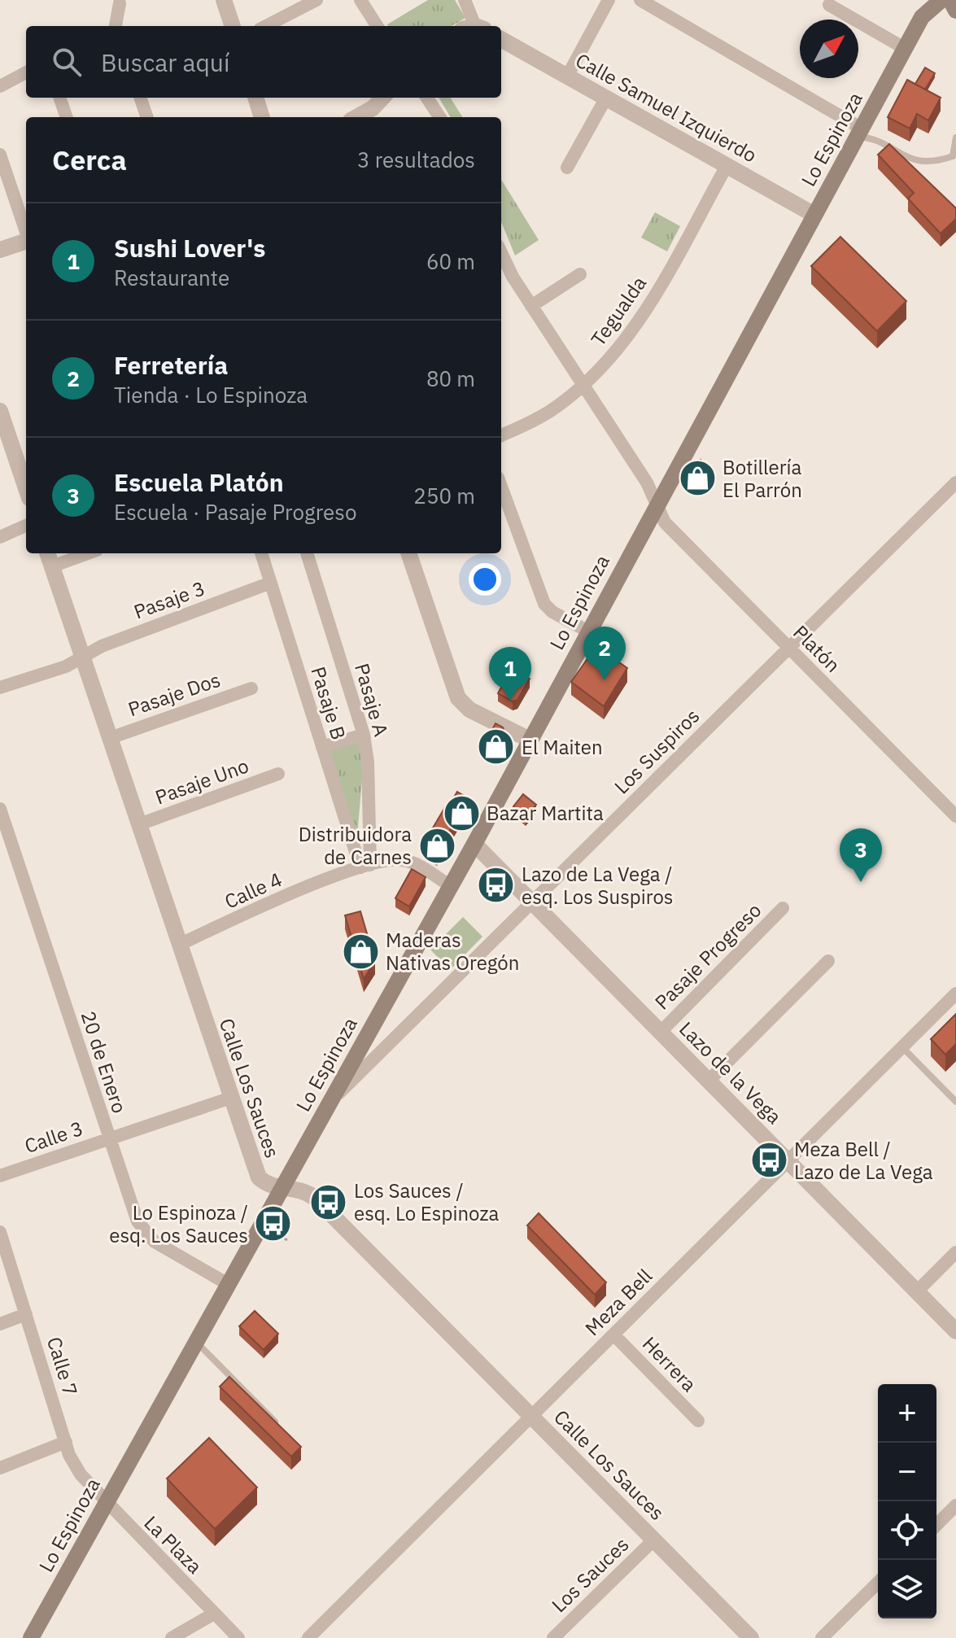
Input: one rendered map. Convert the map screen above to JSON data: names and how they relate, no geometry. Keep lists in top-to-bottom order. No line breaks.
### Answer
{"streets":{"main road":["Lo Espinoza"],"street":["Calle Samuel Izquierdo","Tegualda","Pasaje 3","Platón","Pasaje Dos","Pasaje A","Pasaje B","Los Suspiros","Pasaje Uno","Calle 4","Pasaje Progreso","20 de Enero","Lazo de la Vega","Calle Los Sauces","Calle 3","Meza Bell","Herrera","Calle 7","La Plaza","Los Sauces"]},"crossings":[["Calle Samuel Izquierdo","Lo Espinoza"],["Calle Samuel Izquierdo","Tegualda"],["Lo Espinoza","Platón"],["Lo Espinoza","Los Suspiros"],["Lo Espinoza","Calle 4"],["Lo Espinoza","20 de Enero"],["Lo Espinoza","Lazo de la Vega"],["Lo Espinoza","Calle Los Sauces"],["Lo Espinoza","Calle 7"],["Lo Espinoza","La Plaza"],["Tegualda","Platón"],["Pasaje 3","Pasaje B"],["Pasaje 3","Calle Los Sauces"],["Platón","Los Suspiros"],["Pasaje Dos","Calle Los Sauces"],["Pasaje A","Pasaje B"],["Pasaje A","Calle 4"],["Pasaje B","Calle 4"],["Los Suspiros","Lazo de la Vega"],["Pasaje Uno","Calle Los Sauces"],["Calle 4","Calle Los Sauces"],["Pasaje Progreso","Lazo de la Vega"],["20 de Enero","Calle 3"],["Lazo de la Vega","Meza Bell"],["Calle Los Sauces","Calle 3"],["Calle Los Sauces","Meza Bell"],["Calle Los Sauces","Los Sauces"],["Meza Bell","Herrera"],["Calle 7","La Plaza"]],"places":{"shop":["Botillería El Parrón","El Maiten","Bazar Martita","Distribuidora de Carnes","Maderas Nativas Oregón"],"bus stop":["Lazo de La Vega / esq. Los Suspiros","Meza Bell / Lazo de La Vega","Los Sauces / esq. Lo Espinoza","Lo Espinoza / esq. Los Sauces"]},"north":"top right","page":{"search":"Buscar aquí","heading":["Cerca","3 resultados"],"list":[{"mark":"1","name":"Sushi Lover's","note":"Restaurante","value":"60 m"},{"mark":"2","name":"Ferretería","note":"Tienda · Lo Espinoza","value":"80 m"},{"mark":"3","name":"Escuela Platón","note":"Escuela · Pasaje Progreso","value":"250 m"}],"pins":["2","1","3"],"map_buttons":["+","−"]}}
